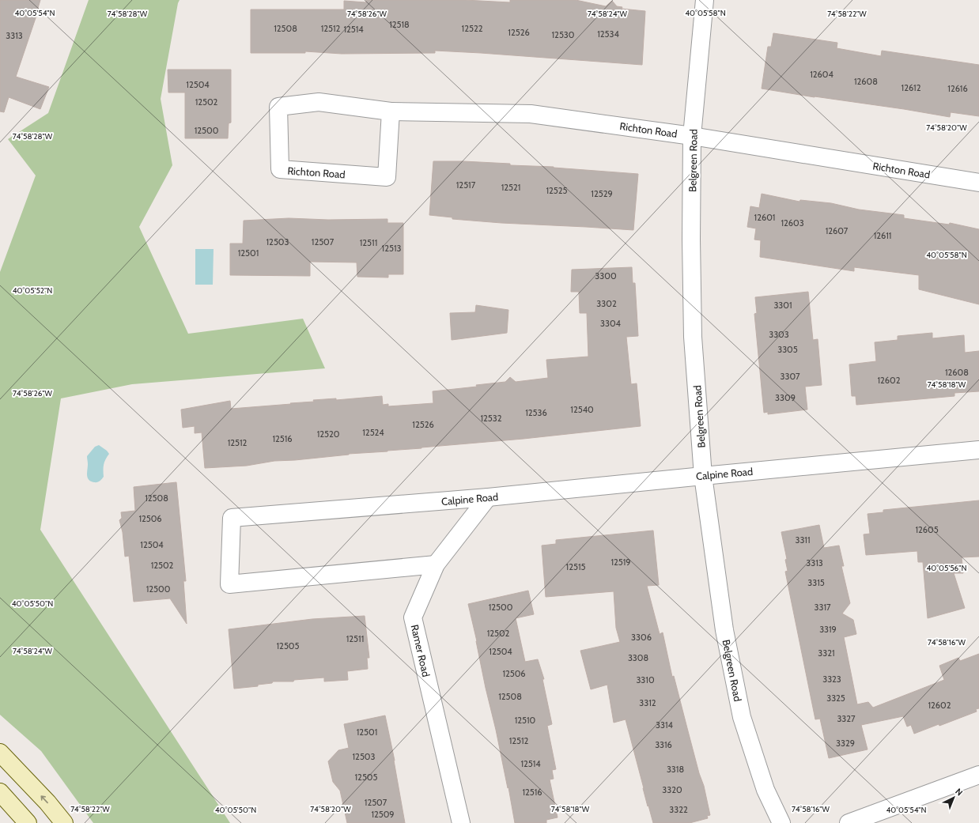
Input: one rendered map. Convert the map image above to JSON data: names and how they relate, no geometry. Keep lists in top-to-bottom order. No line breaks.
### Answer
{"streets":{"street":["Richton Road","Belgreen Road","Calpine Road","Ramer Road"]},"crossings":[["Richton Road","Belgreen Road"],["Belgreen Road","Calpine Road"],["Calpine Road","Ramer Road"]],"house_numbers":["12518","12508","12512","12522","12514","12526","12534","12530","3313","12604","12608","12504","12612","12616","12502","12500","12517","12521","12525","12529","12601","12603","12607","12611","12503","12507","12511","12513","12501","3300","3302","3301","3304","3303","3305","12608","3307","12602","3309","12540","12536","12532","12526","12524","12520","12516","12512","12508","12506","12605","3311","12504","12519","3313","12502","12515","3315","12500","12500","3317","3319","12502","3306","12511","12505","12504","3321","3308","12506","3323","3310","12508","3325","3312","12602","3327","12510","3314","12501","12512","3329","3316","12503","12514","3318","12505","3320","12516","12507","3322","12509"],"north":"top right","coordinates":["40°05'58\"N","40°05'54\"N","74°58'28\"W","74°58'26\"W","74°58'24\"W","74°58'22\"W","74°58'20\"W","40°05'52\"N","74°58'18\"W","40°05'56\"N","40°05'50\"N","74°58'16\"W"]}
